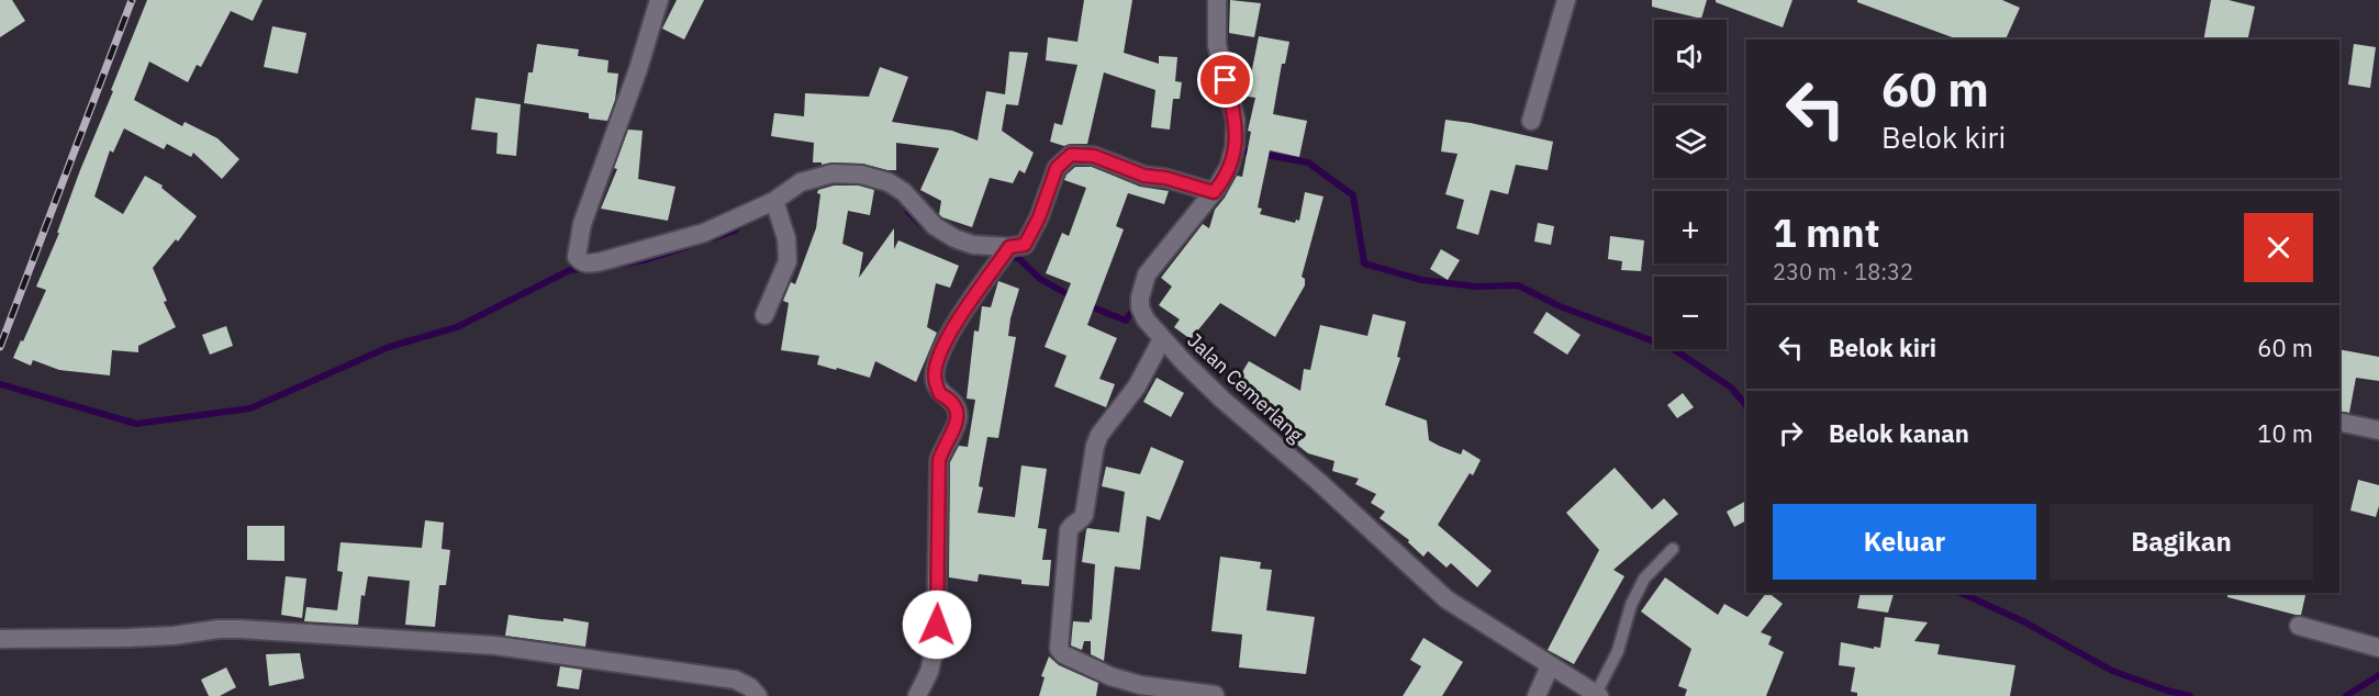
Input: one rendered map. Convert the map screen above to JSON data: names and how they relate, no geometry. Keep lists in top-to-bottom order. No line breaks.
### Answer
{"streets":{"street":["Jalan Cemerlang"]},"page":{"map_buttons":["+","−"],"turn":["60 m","Belok kiri"],"heading":["1 mnt","230 m · 18:32"],"list":[{"name":"Belok kiri","value":"60 m"},{"name":"Belok kanan","value":"10 m"}],"buttons":["Keluar","Bagikan"]}}
